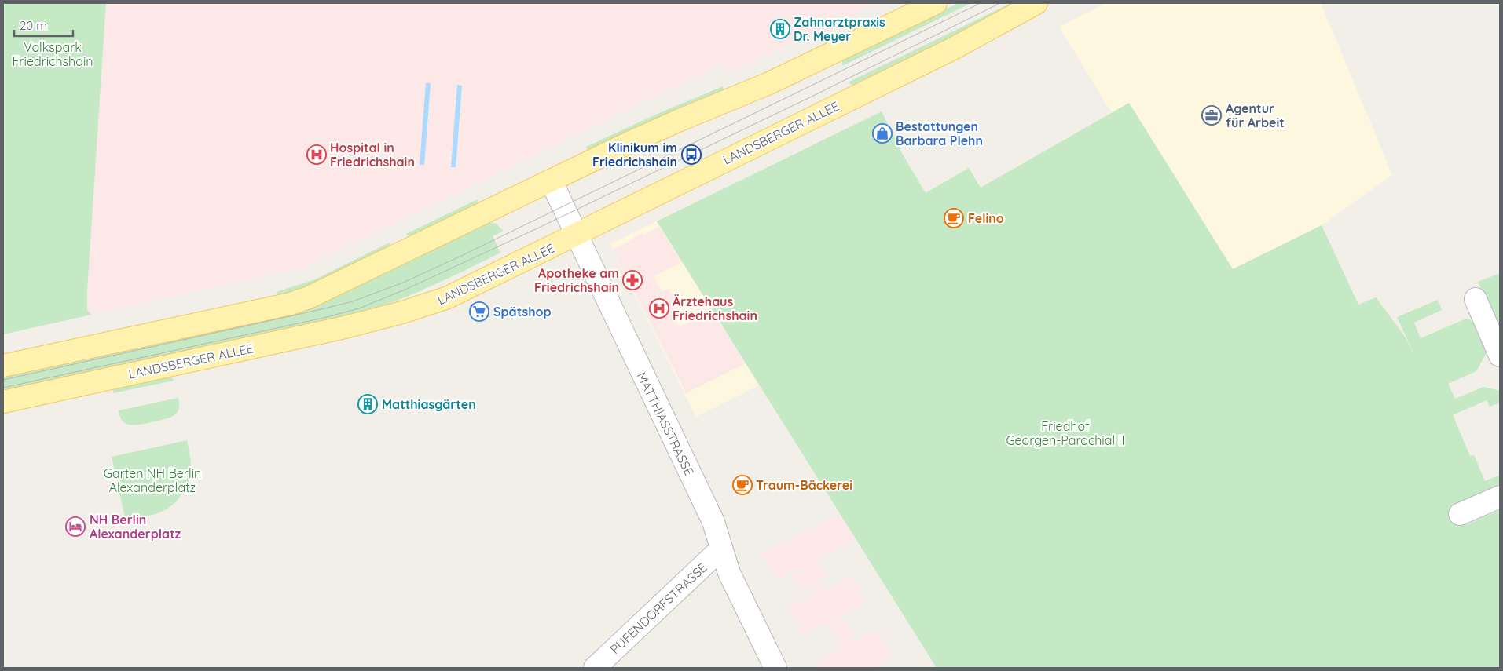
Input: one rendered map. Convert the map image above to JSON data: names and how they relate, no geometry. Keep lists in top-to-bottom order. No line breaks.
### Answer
{"streets":{"main road":["LANDSBERGER ALLEE"],"street":["MATTHIASSTRASSE","PUFENDORFSTRASSE"]},"crossings":[["LANDSBERGER ALLEE","MATTHIASSTRASSE"],["MATTHIASSTRASSE","PUFENDORFSTRASSE"]],"parks":["Volkspark Friedrichshain","Friedhof Georgen-Parochial II","Garten NH Berlin Alexanderplatz"],"places":{"building":["Zahnarztpraxis Dr. Meyer","Matthiasgärten"],"office":["Agentur für Arbeit"],"shop":["Bestattungen Barbara Plehn"],"hospital":["Hospital in Friedrichshain","Ärztehaus Friedrichshain"],"bus stop":["Klinikum im Friedrichshain"],"cafe":["Felino","Traum-Bäckerei"],"pharmacy":["Apotheke am Friedrichshain"],"supermarket":["Spätshop"],"hotel":["NH Berlin Alexanderplatz"]},"scale_bar":"20 m"}
